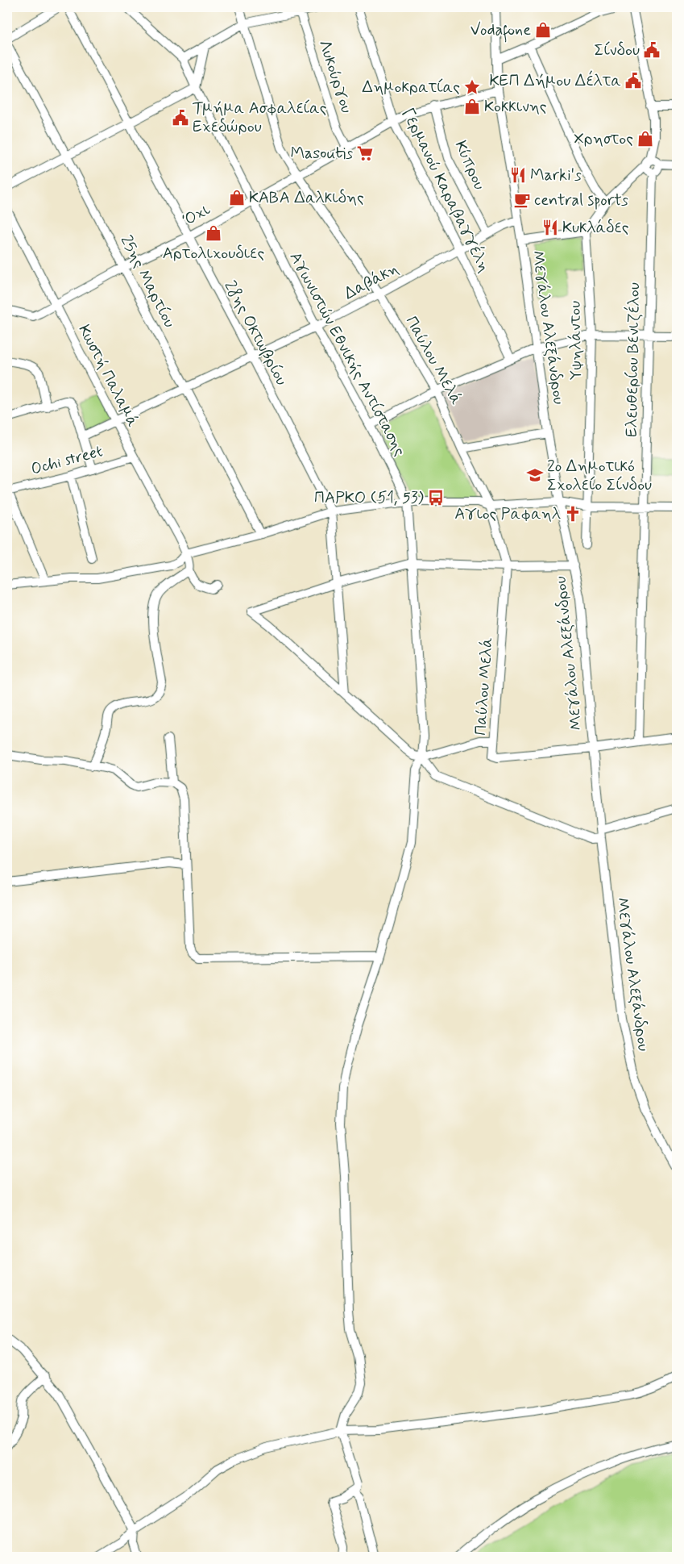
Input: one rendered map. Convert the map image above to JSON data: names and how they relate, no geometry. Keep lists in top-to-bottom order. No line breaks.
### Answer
{"streets":{"street":["Λυκούργου","Κύπρου","Γερμανού Καραβαγγέλη","Όχι","25ης Μαρτίου","Δαβάκη","Μεγάλου Αλεξάνδρου","28ης Οκτωβρίου","Υψηλάντου","Αγωνιστών Εθνικής Αντίστασης","Ελευθερίου Βενιζέλου","Παύλου Μελά","Κωστή Παλαμά","Ochi street"]},"crossings":[["Λυκούργου","Όχι"],["Κύπρου","Δαβάκη"],["Γερμανού Καραβαγγέλη","Όχι"],["Γερμανού Καραβαγγέλη","Δαβάκη"],["Όχι","25ης Μαρτίου"],["Όχι","28ης Οκτωβρίου"],["Όχι","Αγωνιστών Εθνικής Αντίστασης"],["Όχι","Παύλου Μελά"],["Όχι","Κωστή Παλαμά"],["25ης Μαρτίου","Δαβάκη"],["Δαβάκη","Μεγάλου Αλεξάνδρου"],["Δαβάκη","28ης Οκτωβρίου"],["Δαβάκη","Αγωνιστών Εθνικής Αντίστασης"],["Δαβάκη","Παύλου Μελά"],["Δαβάκη","Κωστή Παλαμά"],["Μεγάλου Αλεξάνδρου","Παύλου Μελά"],["Κωστή Παλαμά","Ochi street"]],"places":{"shop":["Vodafone","Κοκκινης","Χρηστος","ΚΑΒΑ Δαλκιδης","Αρτολιχουδιες"],"public building":["Σίνδου","ΚΕΠ Δήμου Δέλτα","Τμήμα Ασφαλείας Εχεδώρου"],"place":["Δημοκρατίας"],"supermarket":["Masoutis"],"restaurant":["Marki's","Κυκλάδες"],"cafe":["central sports"],"school or university":["2o Δημοτικό Σχολείο Σίνδου"],"bus stop":["ΠΑΡΚΟ (51, 53)"],"church":["Αγιος Ραφαηλ"]}}
